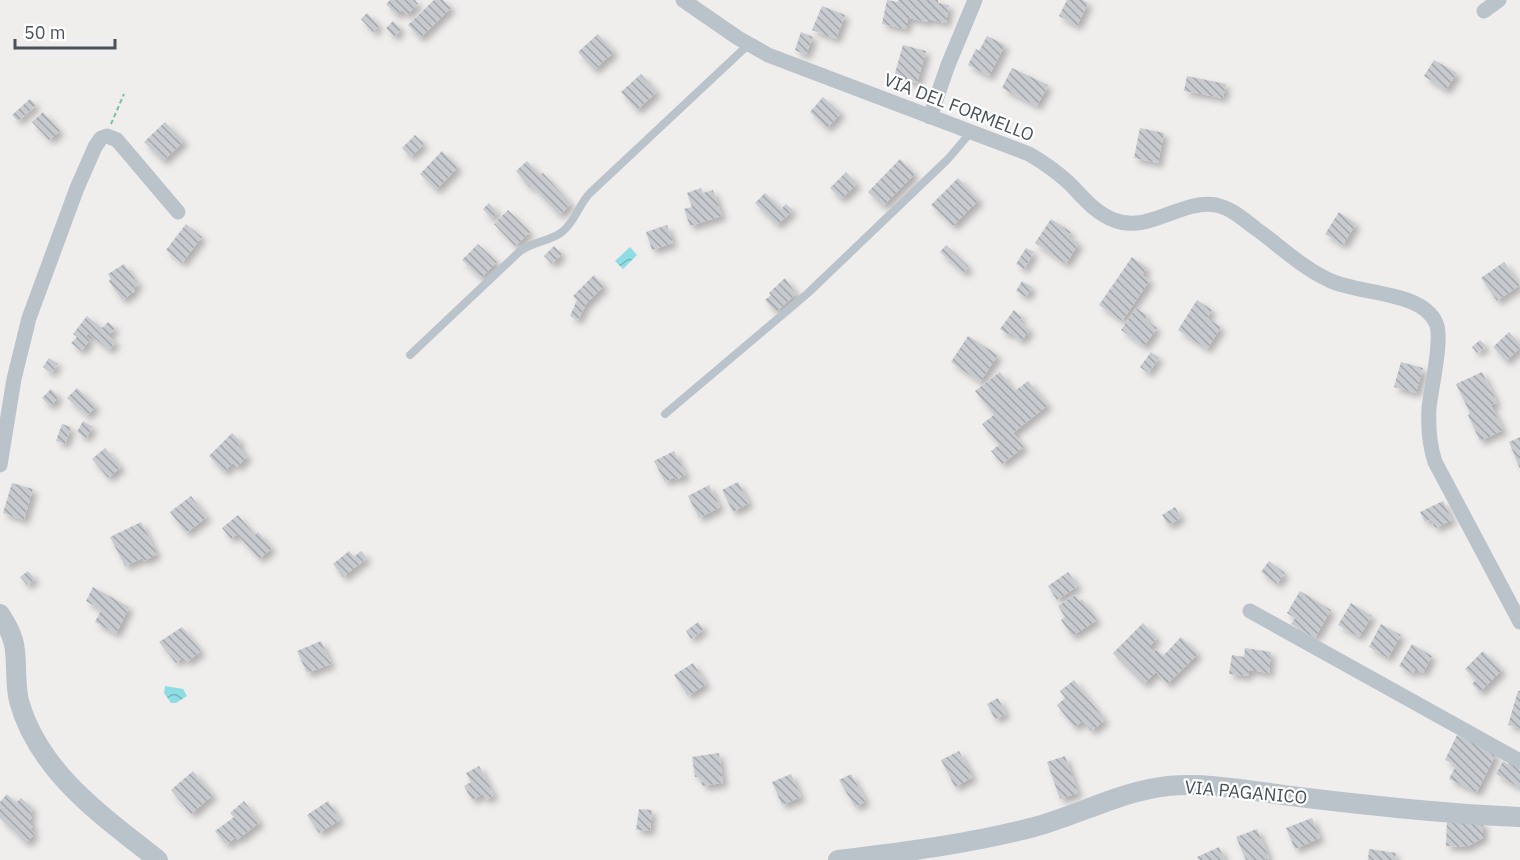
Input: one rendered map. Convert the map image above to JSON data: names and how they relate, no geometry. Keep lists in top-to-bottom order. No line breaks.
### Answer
{"streets":{"street":["VIA DEL FORMELLO","VIA PAGANICO"]},"scale_bar":"50 m"}
